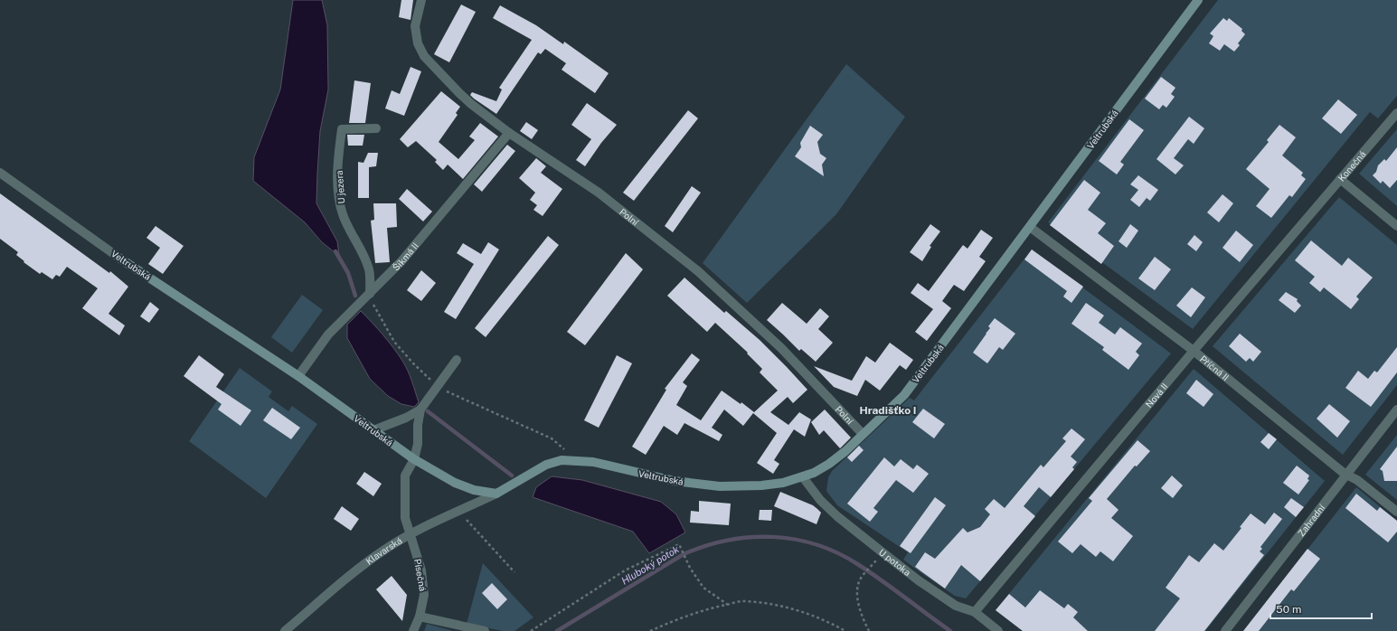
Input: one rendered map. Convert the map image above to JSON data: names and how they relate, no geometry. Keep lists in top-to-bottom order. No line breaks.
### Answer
{"streets":{"street":["Veltrubská","Konečná","U jezera","Polní","Šikmá II","Příčná II","Nová II","Zahradní","Klavarská","U potoka","Písečná"]},"crossings":[["Veltrubská","Polní"],["Veltrubská","Šikmá II"],["Veltrubská","Příčná II"],["Veltrubská","Klavarská"],["Veltrubská","U potoka"],["Veltrubská","Písečná"],["Konečná","Nová II"],["U jezera","Šikmá II"],["Polní","Šikmá II"],["Příčná II","Nová II"],["Příčná II","Zahradní"],["Nová II","U potoka"],["Klavarská","Písečná"]],"districts":["Hradišťko I"],"water":["Hluboký potok"],"scale_bar":"50 m"}
